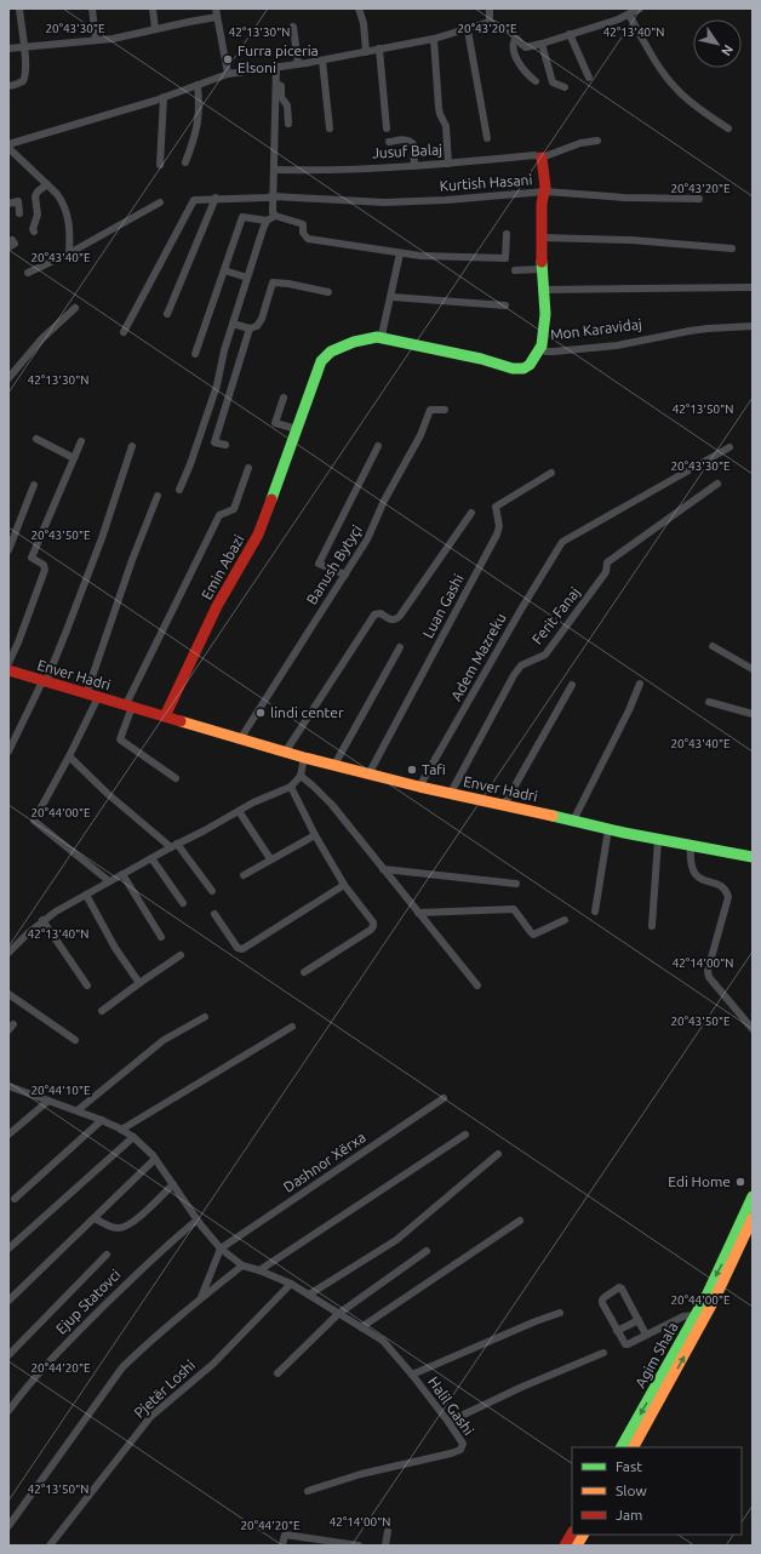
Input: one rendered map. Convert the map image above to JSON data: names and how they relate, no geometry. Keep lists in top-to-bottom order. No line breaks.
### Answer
{"streets":{"street":["Jusuf Balaj","Kurtish Hasani","Mon Karavidaj","Banush Bytyçi","Emin Abazi","Luan Gashi","Ferit Fanaj","Adem Mazreku","Enver Hadri","Dashnor Xërxa","Ejup Statovci","Agim Shala","Pjetër Loshi","Halil Gashi"]},"crossings":[["Kurtish Hasani","Mon Karavidaj"],["Mon Karavidaj","Emin Abazi"],["Banush Bytyçi","Enver Hadri"],["Emin Abazi","Enver Hadri"],["Luan Gashi","Enver Hadri"],["Ferit Fanaj","Enver Hadri"],["Adem Mazreku","Enver Hadri"],["Dashnor Xërxa","Halil Gashi"],["Ejup Statovci","Halil Gashi"],["Pjetër Loshi","Halil Gashi"]],"places":["Furra piceria Elsoni","lindi center","Tafi","Edi Home"],"legend":["Fast","Slow","Jam"],"north":"bottom right","coordinates":["20°43'30\"E","20°43'20\"E","42°13'30\"N","42°13'40\"N","20°43'40\"E","42°13'50\"N","20°43'50\"E","20°44'00\"E","42°14'00\"N","20°44'10\"E","20°44'20\"E"]}
